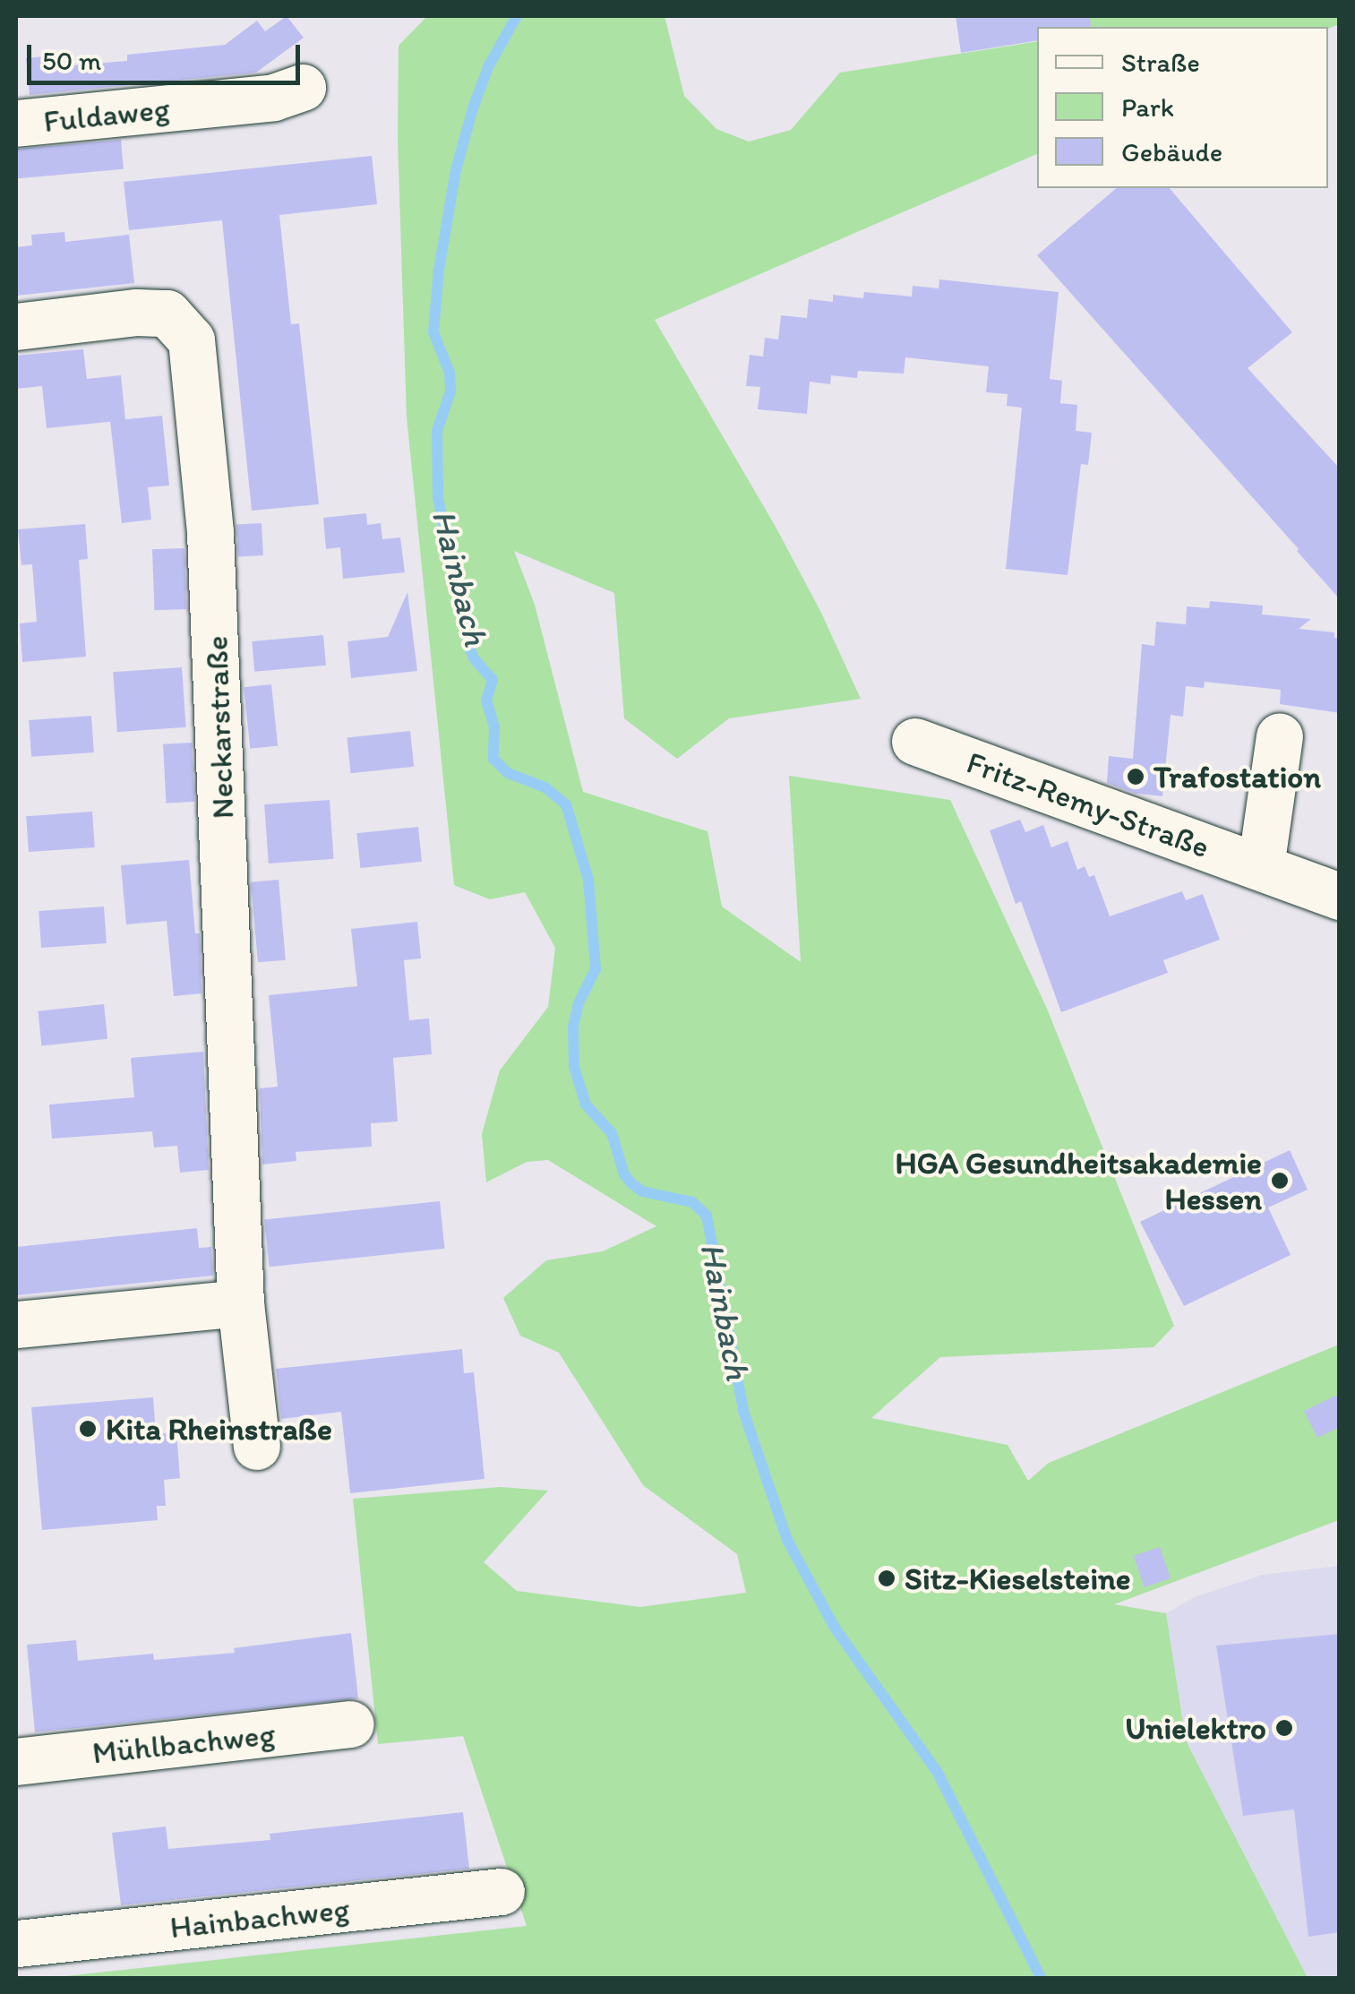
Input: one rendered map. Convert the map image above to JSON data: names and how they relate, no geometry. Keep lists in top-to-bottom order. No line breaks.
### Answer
{"streets":{"street":["Fuldaweg","Neckarstraße","Fritz-Remy-Straße","Mühlbachweg","Hainbachweg"]},"water":["Hainbach"],"places":["Trafostation","HGA Gesundheitsakademie Hessen","Kita Rheinstraße","Sitz-Kieselsteine","Unielektro"],"legend":["Straße","Park","Gebäude"],"scale_bar":"50 m"}
